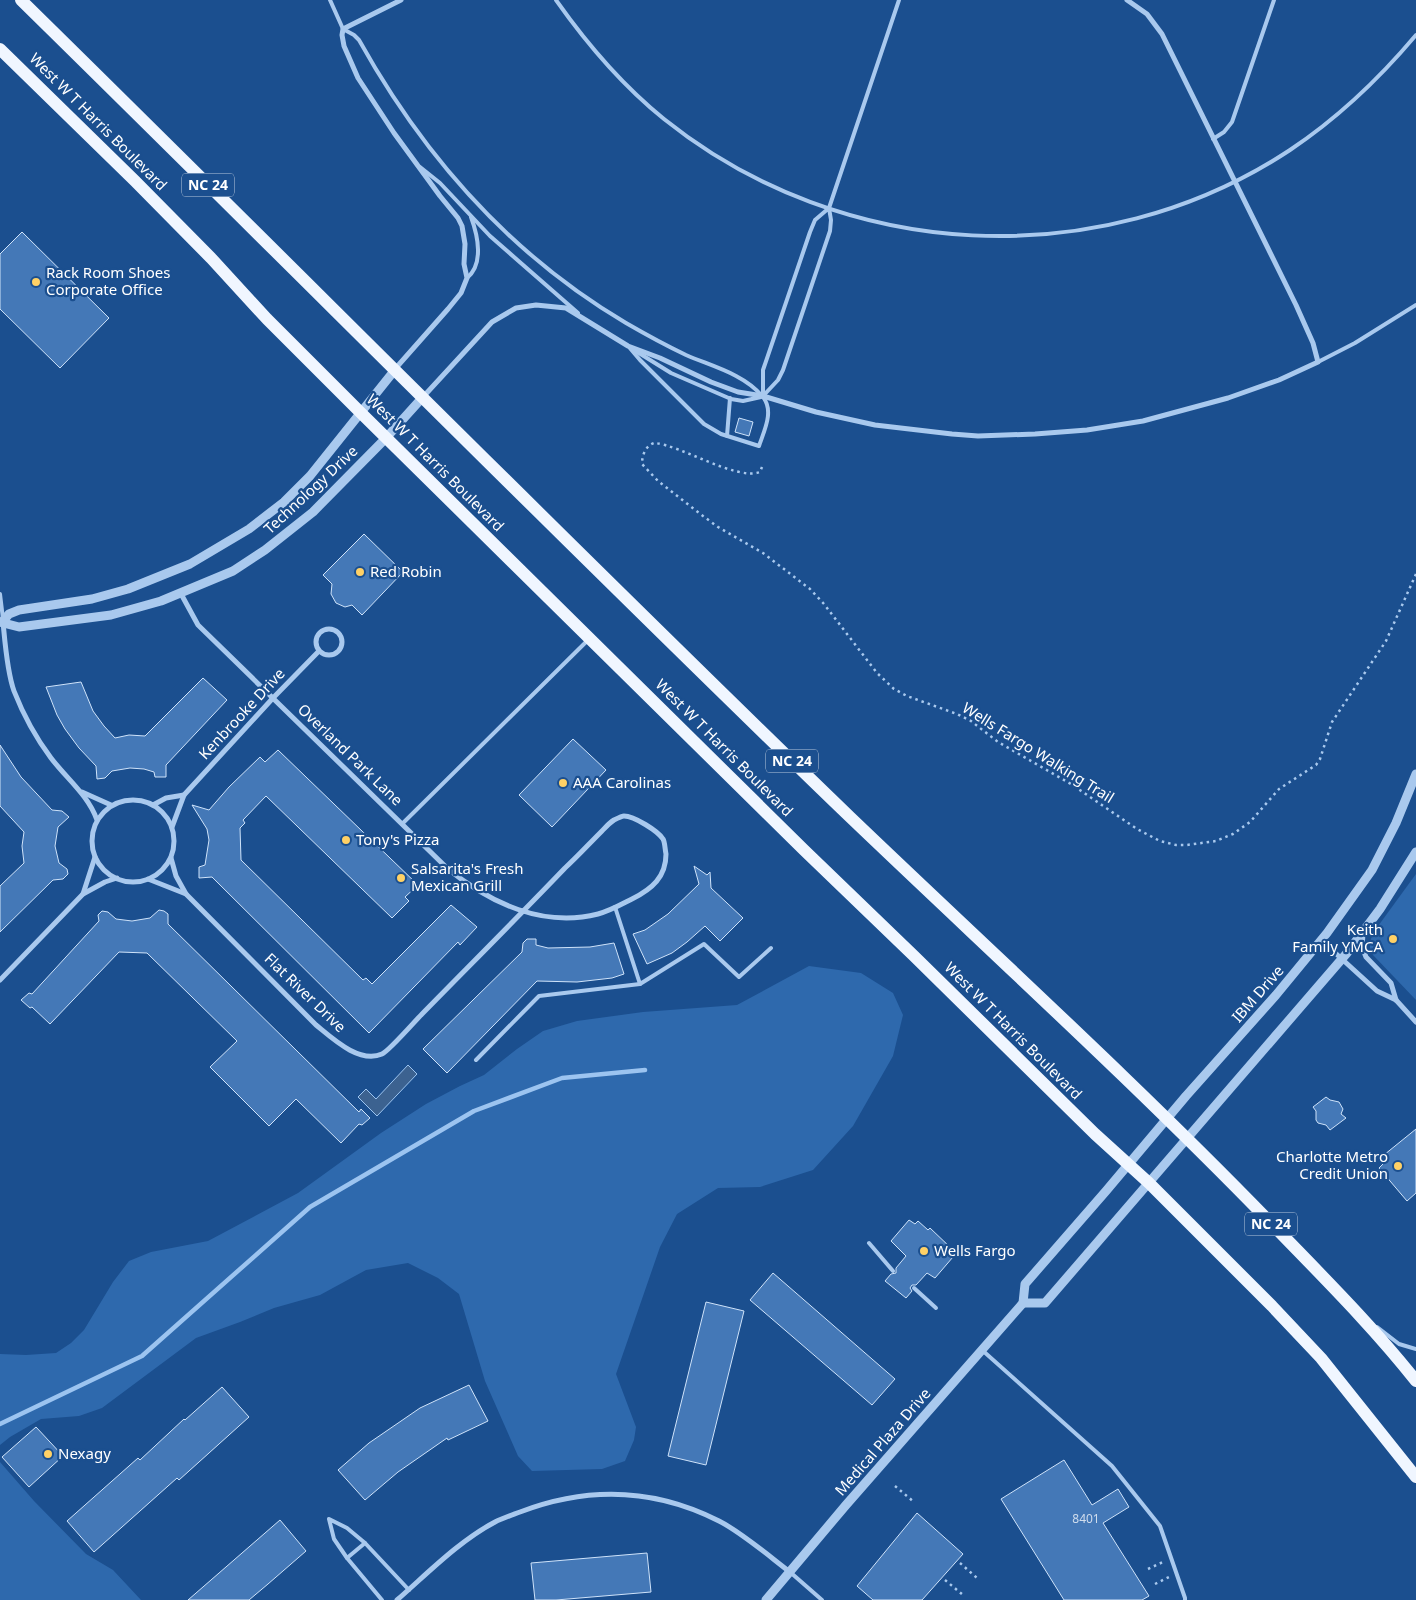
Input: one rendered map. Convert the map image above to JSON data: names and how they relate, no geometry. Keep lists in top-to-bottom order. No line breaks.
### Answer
{"streets":{"main road":["West W T Harris Boulevard","NC 24"],"street":["Technology Drive","Kenbrooke Drive","Overland Park Lane","Flat River Drive","IBM Drive","Medical Plaza Drive"],"path":["Wells Fargo Walking Trail"]},"crossings":[["West W T Harris Boulevard","Technology Drive"],["West W T Harris Boulevard","IBM Drive"],["West W T Harris Boulevard","Medical Plaza Drive"],["NC 24","Technology Drive"],["NC 24","IBM Drive"],["Technology Drive","Overland Park Lane"],["Kenbrooke Drive","Overland Park Lane"],["Kenbrooke Drive","Flat River Drive"],["Overland Park Lane","Flat River Drive"],["IBM Drive","Medical Plaza Drive"]],"places":["Rack Room Shoes Corporate Office","Red Robin","AAA Carolinas","Tony's Pizza","Salsarita's Fresh Mexican Grill","Keith Family YMCA","Charlotte Metro Credit Union","Wells Fargo","Nexagy"],"house_numbers":["8401"]}
